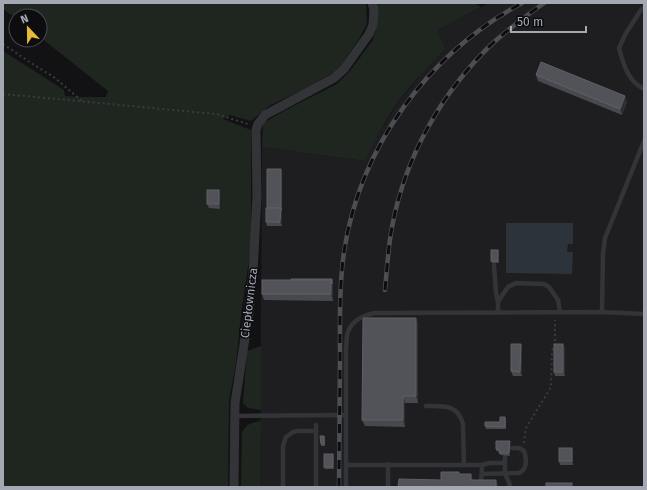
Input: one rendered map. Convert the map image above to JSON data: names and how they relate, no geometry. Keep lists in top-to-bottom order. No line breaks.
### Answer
{"streets":{"street":["Ciepłownicza"]},"scale_bar":"50 m","north":"top"}
